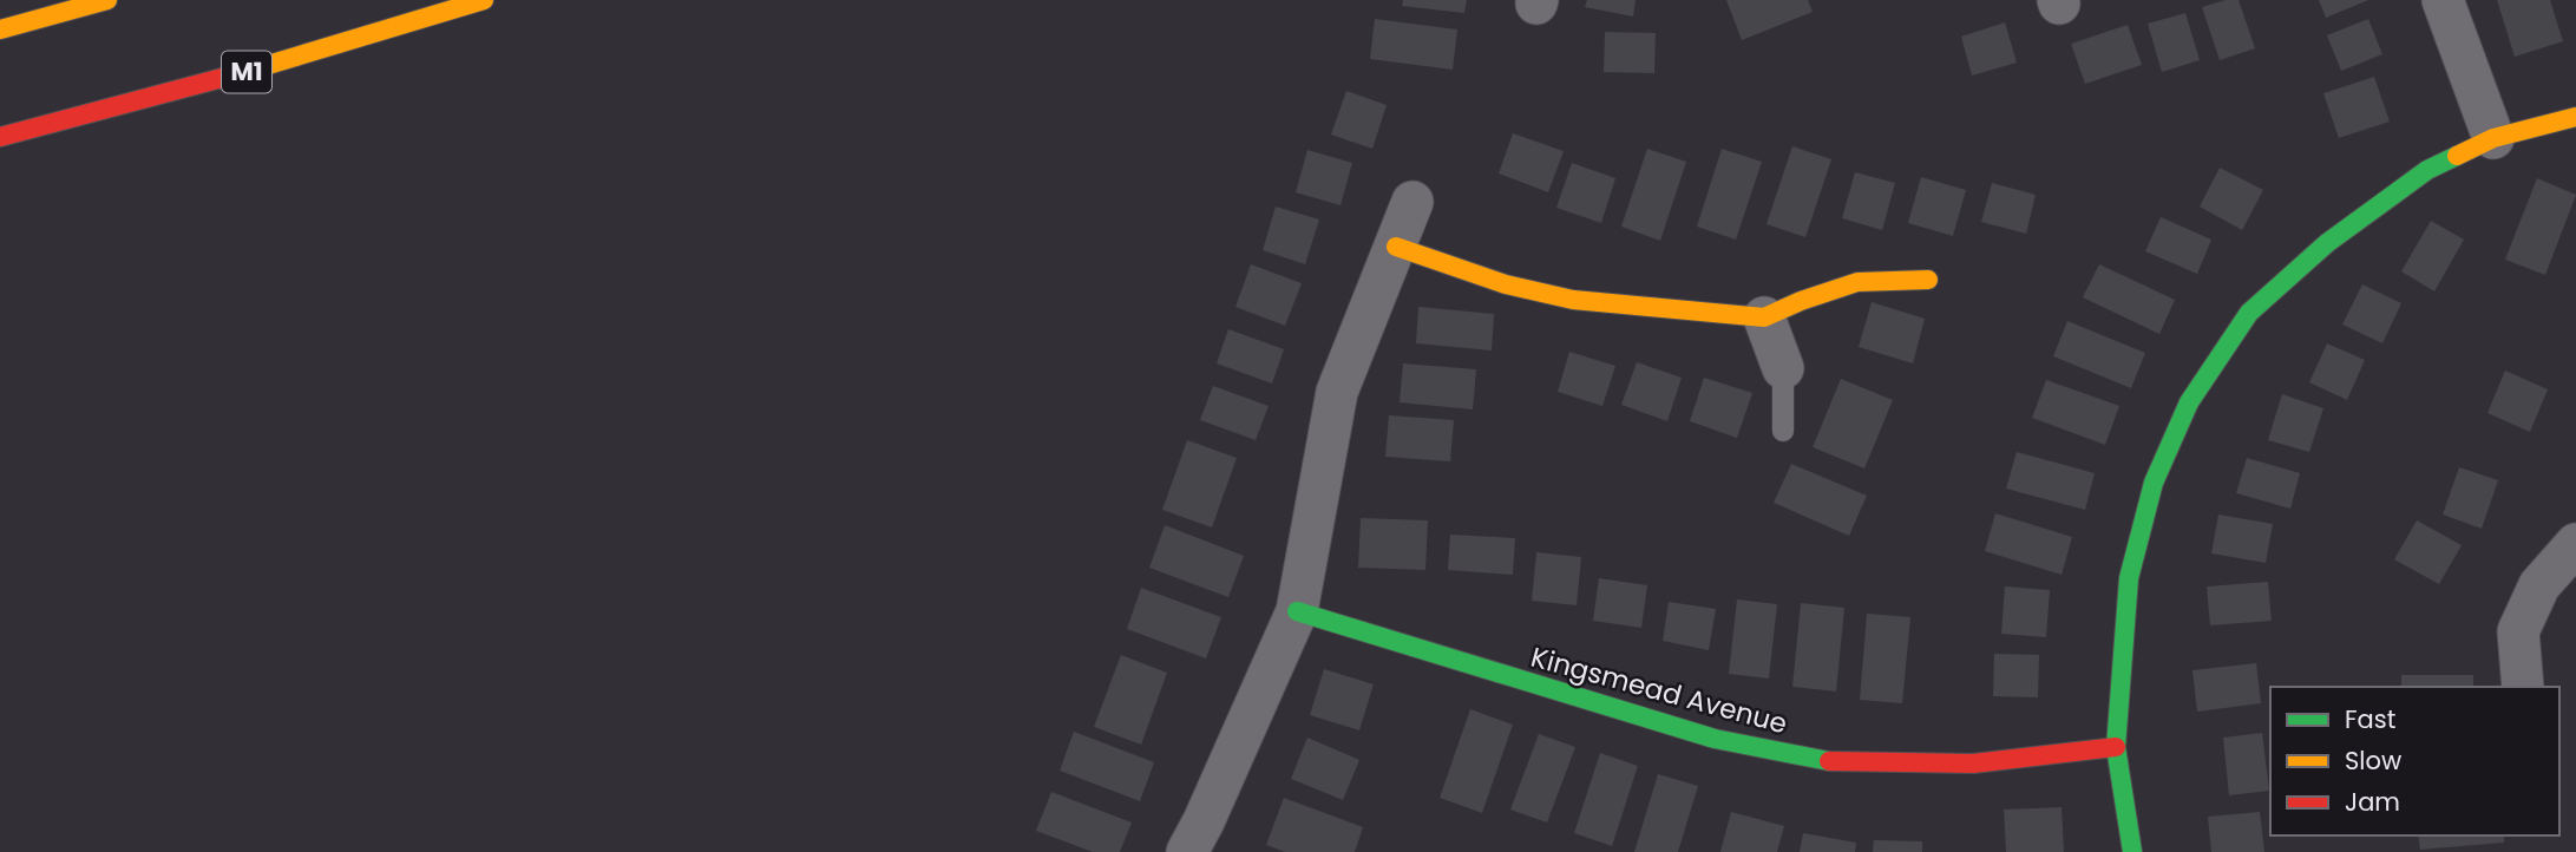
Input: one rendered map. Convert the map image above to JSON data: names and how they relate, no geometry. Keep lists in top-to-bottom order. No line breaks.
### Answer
{"streets":{"main road":["M1","Kingsmead Avenue"]},"legend":["Fast","Slow","Jam"]}
